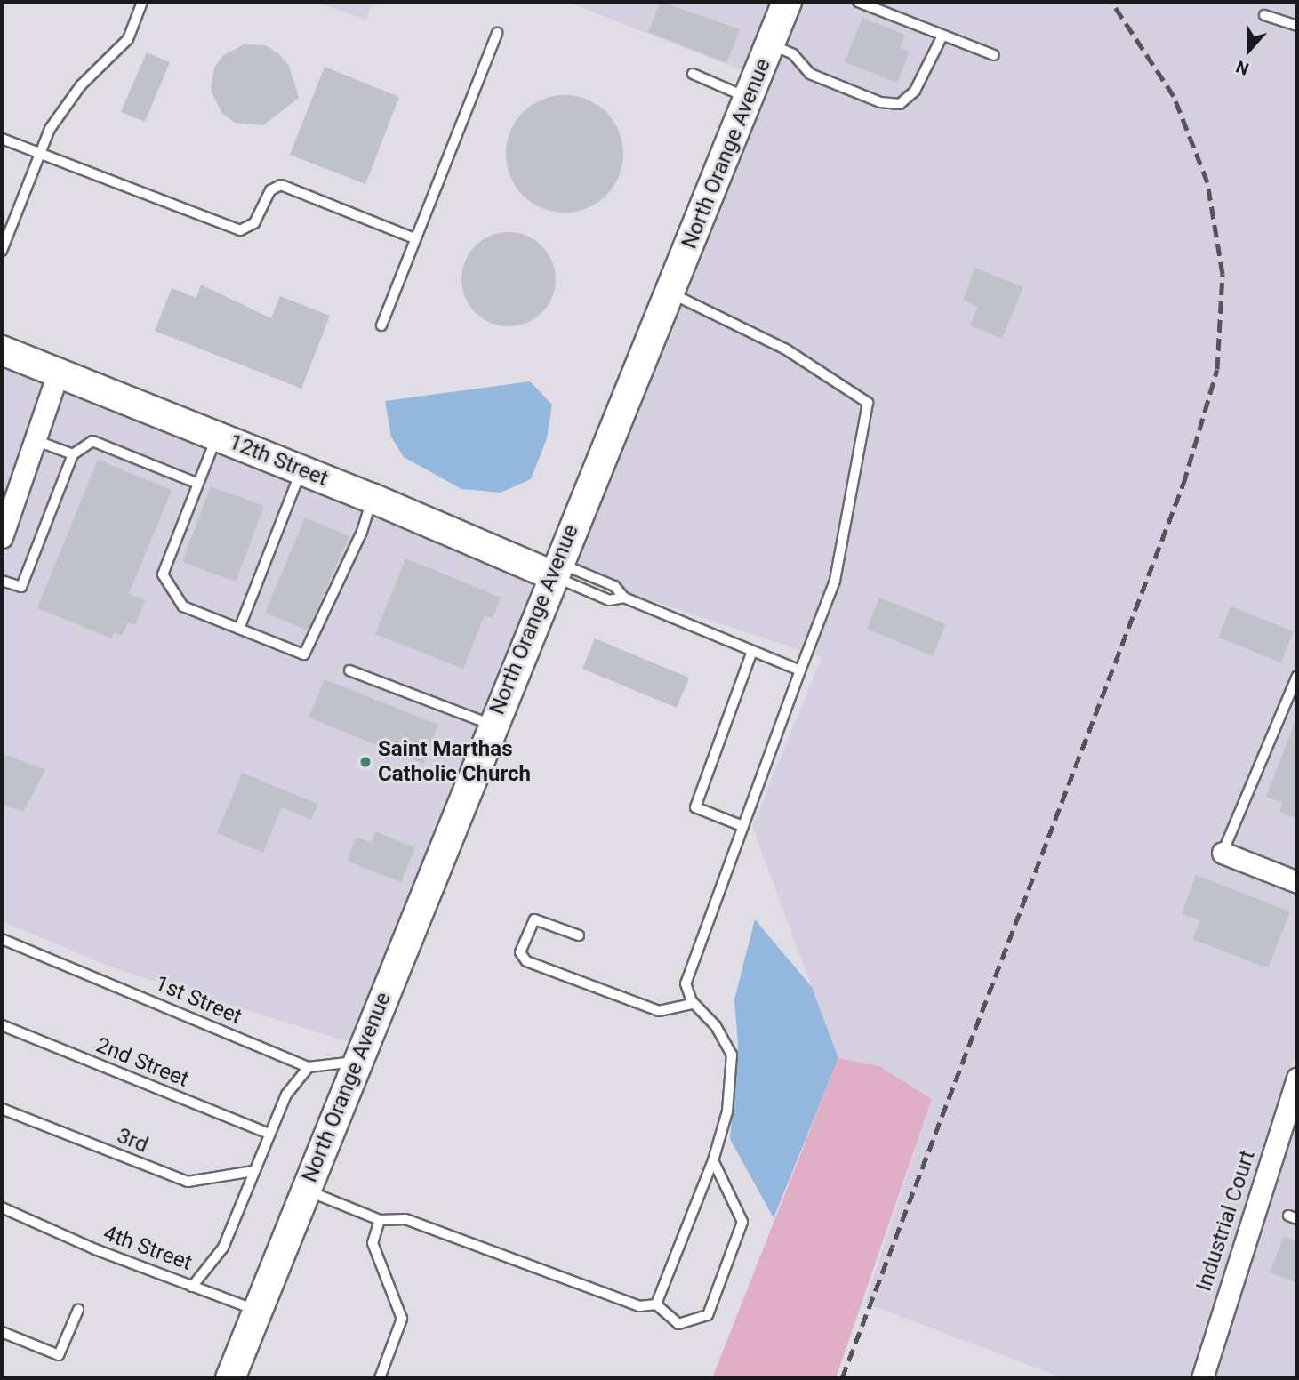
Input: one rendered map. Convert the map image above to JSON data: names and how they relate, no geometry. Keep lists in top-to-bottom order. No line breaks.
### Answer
{"streets":{"street":["North Orange Avenue","12th Street","Industrial Court"],"lane":["1st Street","2nd Street","3rd","4th Street"]},"crossings":[["North Orange Avenue","12th Street"],["2nd Street","4th Street"],["3rd","4th Street"]],"places":["Saint Marthas Catholic Church"],"north":"bottom"}
